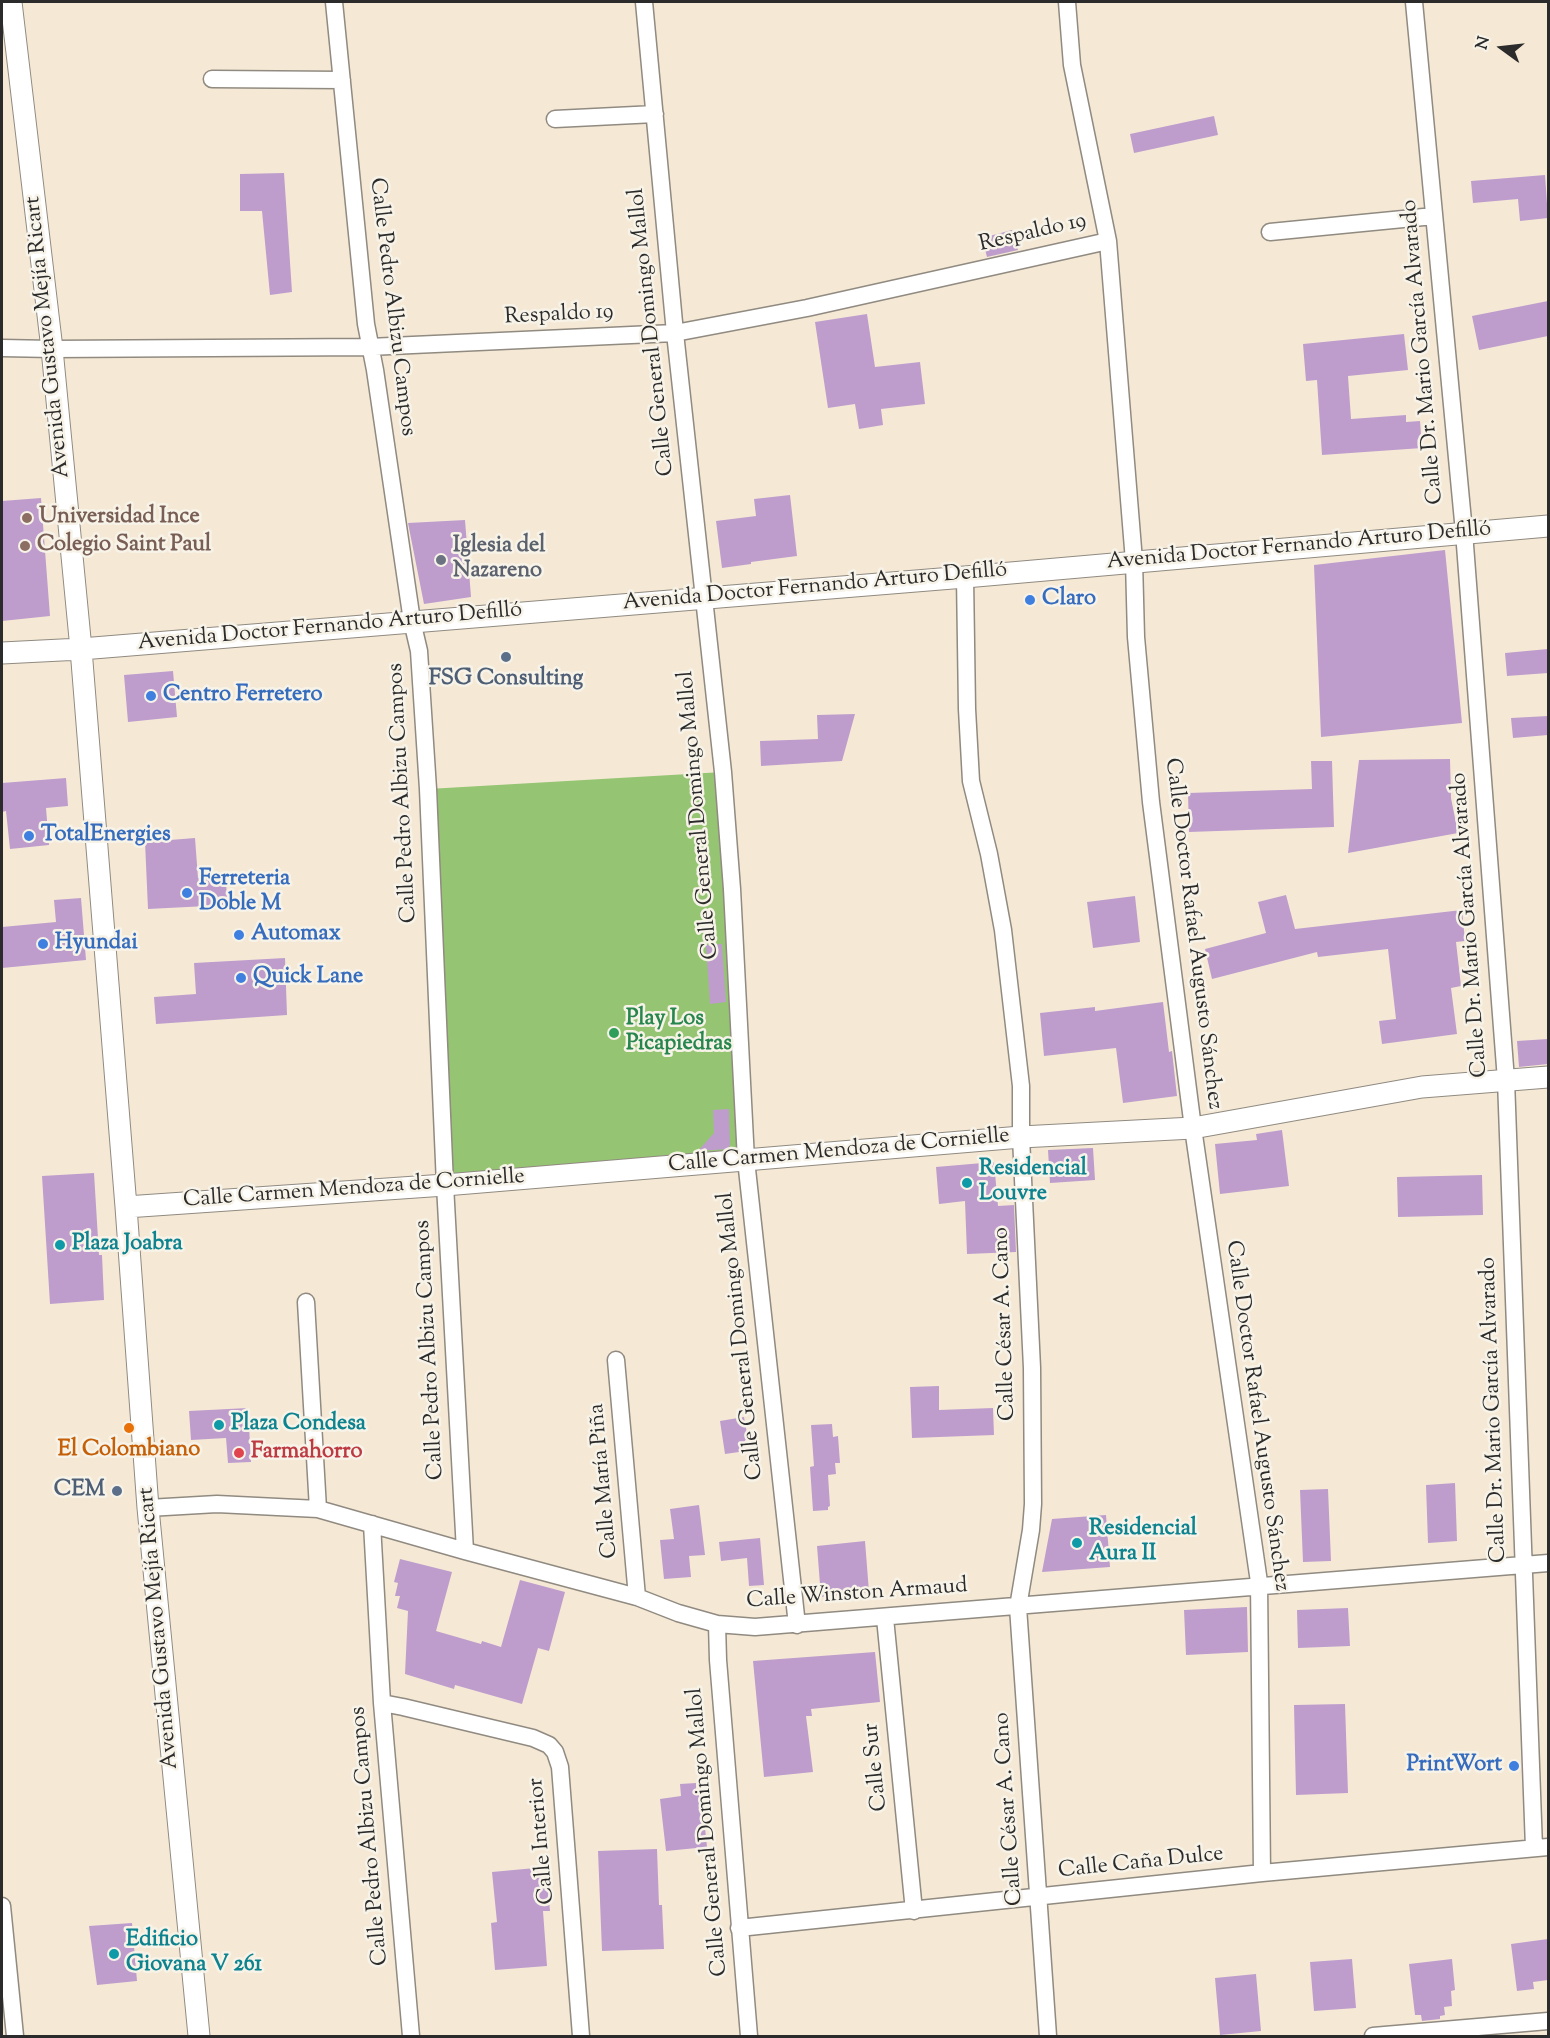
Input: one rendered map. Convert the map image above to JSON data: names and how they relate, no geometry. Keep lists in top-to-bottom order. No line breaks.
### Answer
{"streets":{"street":["Respaldo 19","Calle Pedro Albizu Campos","Calle General Domingo Mallol","Avenida Gustavo Mejía Ricart","Calle Dr. Mario García Alvarado","Avenida Doctor Fernando Arturo Defilló","Calle Doctor Rafael Augusto Sánchez","Calle Carmen Mendoza de Cornielle","Calle César A. Cano","Calle María Piña","Calle Winston Armaud","Calle Sur","Calle Interior","Calle Caña Dulce"]},"crossings":[["Respaldo 19","Calle Pedro Albizu Campos"],["Respaldo 19","Calle General Domingo Mallol"],["Respaldo 19","Avenida Gustavo Mejía Ricart"],["Respaldo 19","Calle Doctor Rafael Augusto Sánchez"],["Calle Pedro Albizu Campos","Avenida Doctor Fernando Arturo Defilló"],["Calle Pedro Albizu Campos","Calle Carmen Mendoza de Cornielle"],["Calle Pedro Albizu Campos","Calle Winston Armaud"],["Calle Pedro Albizu Campos","Calle Interior"],["Calle General Domingo Mallol","Avenida Doctor Fernando Arturo Defilló"],["Calle General Domingo Mallol","Calle Carmen Mendoza de Cornielle"],["Calle General Domingo Mallol","Calle Winston Armaud"],["Calle General Domingo Mallol","Calle Caña Dulce"],["Avenida Gustavo Mejía Ricart","Avenida Doctor Fernando Arturo Defilló"],["Avenida Gustavo Mejía Ricart","Calle Carmen Mendoza de Cornielle"],["Avenida Gustavo Mejía Ricart","Calle Winston Armaud"],["Calle Dr. Mario García Alvarado","Avenida Doctor Fernando Arturo Defilló"],["Calle Dr. Mario García Alvarado","Calle Carmen Mendoza de Cornielle"],["Calle Dr. Mario García Alvarado","Calle Winston Armaud"],["Calle Dr. Mario García Alvarado","Calle Caña Dulce"],["Avenida Doctor Fernando Arturo Defilló","Calle Doctor Rafael Augusto Sánchez"],["Avenida Doctor Fernando Arturo Defilló","Calle César A. Cano"],["Calle Doctor Rafael Augusto Sánchez","Calle Carmen Mendoza de Cornielle"],["Calle Doctor Rafael Augusto Sánchez","Calle Winston Armaud"],["Calle Doctor Rafael Augusto Sánchez","Calle Caña Dulce"],["Calle Carmen Mendoza de Cornielle","Calle César A. Cano"],["Calle César A. Cano","Calle Winston Armaud"],["Calle César A. Cano","Calle Caña Dulce"],["Calle María Piña","Calle Winston Armaud"],["Calle Winston Armaud","Calle Sur"],["Calle Sur","Calle Caña Dulce"]],"places":["Universidad Ince","Colegio Saint Paul","Iglesia del Nazareno","Claro","FSG Consulting","Centro Ferretero","TotalEnergies","Ferreteria Doble M","Automax","Hyundai","Quick Lane","Play Los Picapiedras","Residencial Louvre","Plaza Joabra","Plaza Condesa","El Colombiano","Farmahorro","CEM","Residencial Aura II","PrintWort","Edificio Giovana V 261"],"north":"left"}
